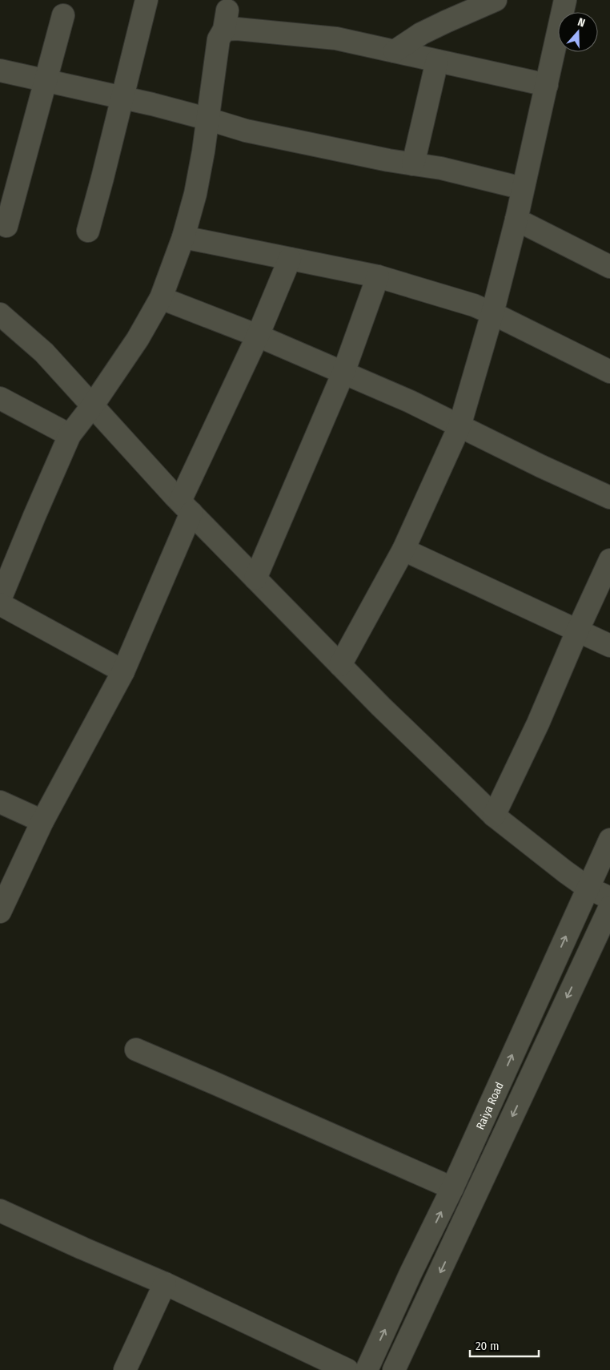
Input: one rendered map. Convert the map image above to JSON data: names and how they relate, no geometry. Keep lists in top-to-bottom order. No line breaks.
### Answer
{"streets":{"street":["Raiya Road"]},"scale_bar":"20 m","north":"top"}
